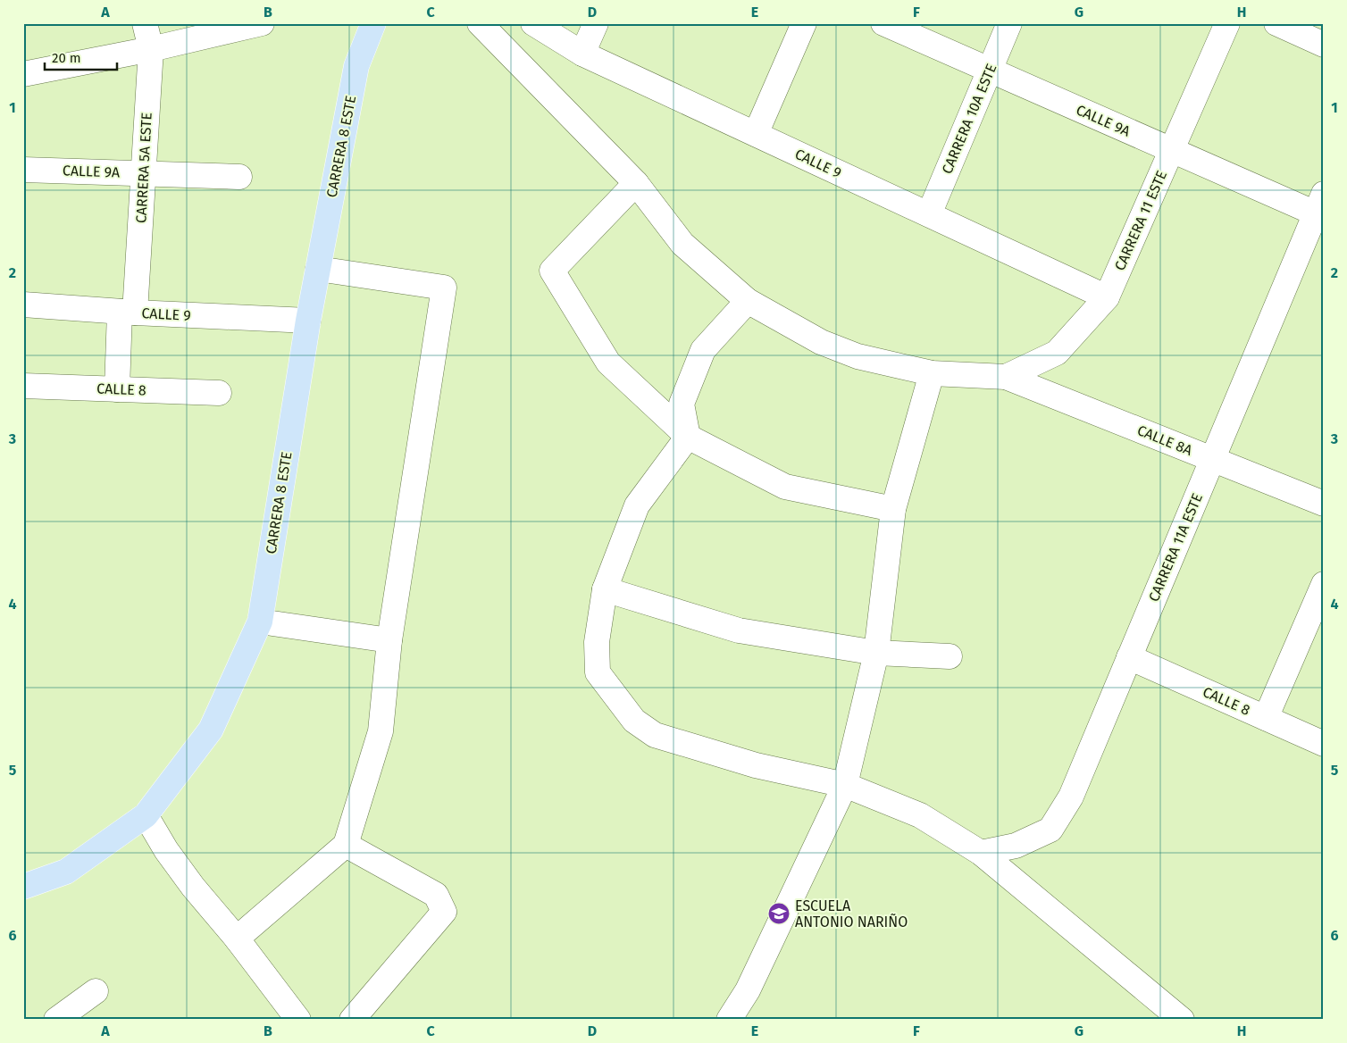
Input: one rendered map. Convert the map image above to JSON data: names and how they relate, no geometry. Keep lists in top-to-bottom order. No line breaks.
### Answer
{"streets":{"main road":["CARRERA 8 ESTE"],"street":["CARRERA 10A ESTE","CALLE 9A","CALLE 9","CARRERA 5A ESTE","CARRERA 11 ESTE","CALLE 8","CALLE 8A","CARRERA 11A ESTE"]},"crossings":[["CARRERA 10A ESTE","CALLE 9A"],["CARRERA 10A ESTE","CALLE 9"],["CALLE 9A","CARRERA 5A ESTE"],["CALLE 9A","CARRERA 11 ESTE"],["CALLE 9A","CARRERA 11A ESTE"],["CARRERA 8 ESTE","CALLE 9"],["CALLE 9","CARRERA 5A ESTE"],["CALLE 9","CARRERA 11 ESTE"],["CARRERA 5A ESTE","CALLE 8"],["CARRERA 11 ESTE","CALLE 8A"],["CALLE 8","CARRERA 11A ESTE"],["CALLE 8A","CARRERA 11A ESTE"]],"places":{"school or university":["ESCUELA ANTONIO NARIÑO"]},"scale_bar":"20 m","grid":{"columns":["A","B","C","D","E","F","G","H"],"rows":["1","2","3","4","5","6"]}}
